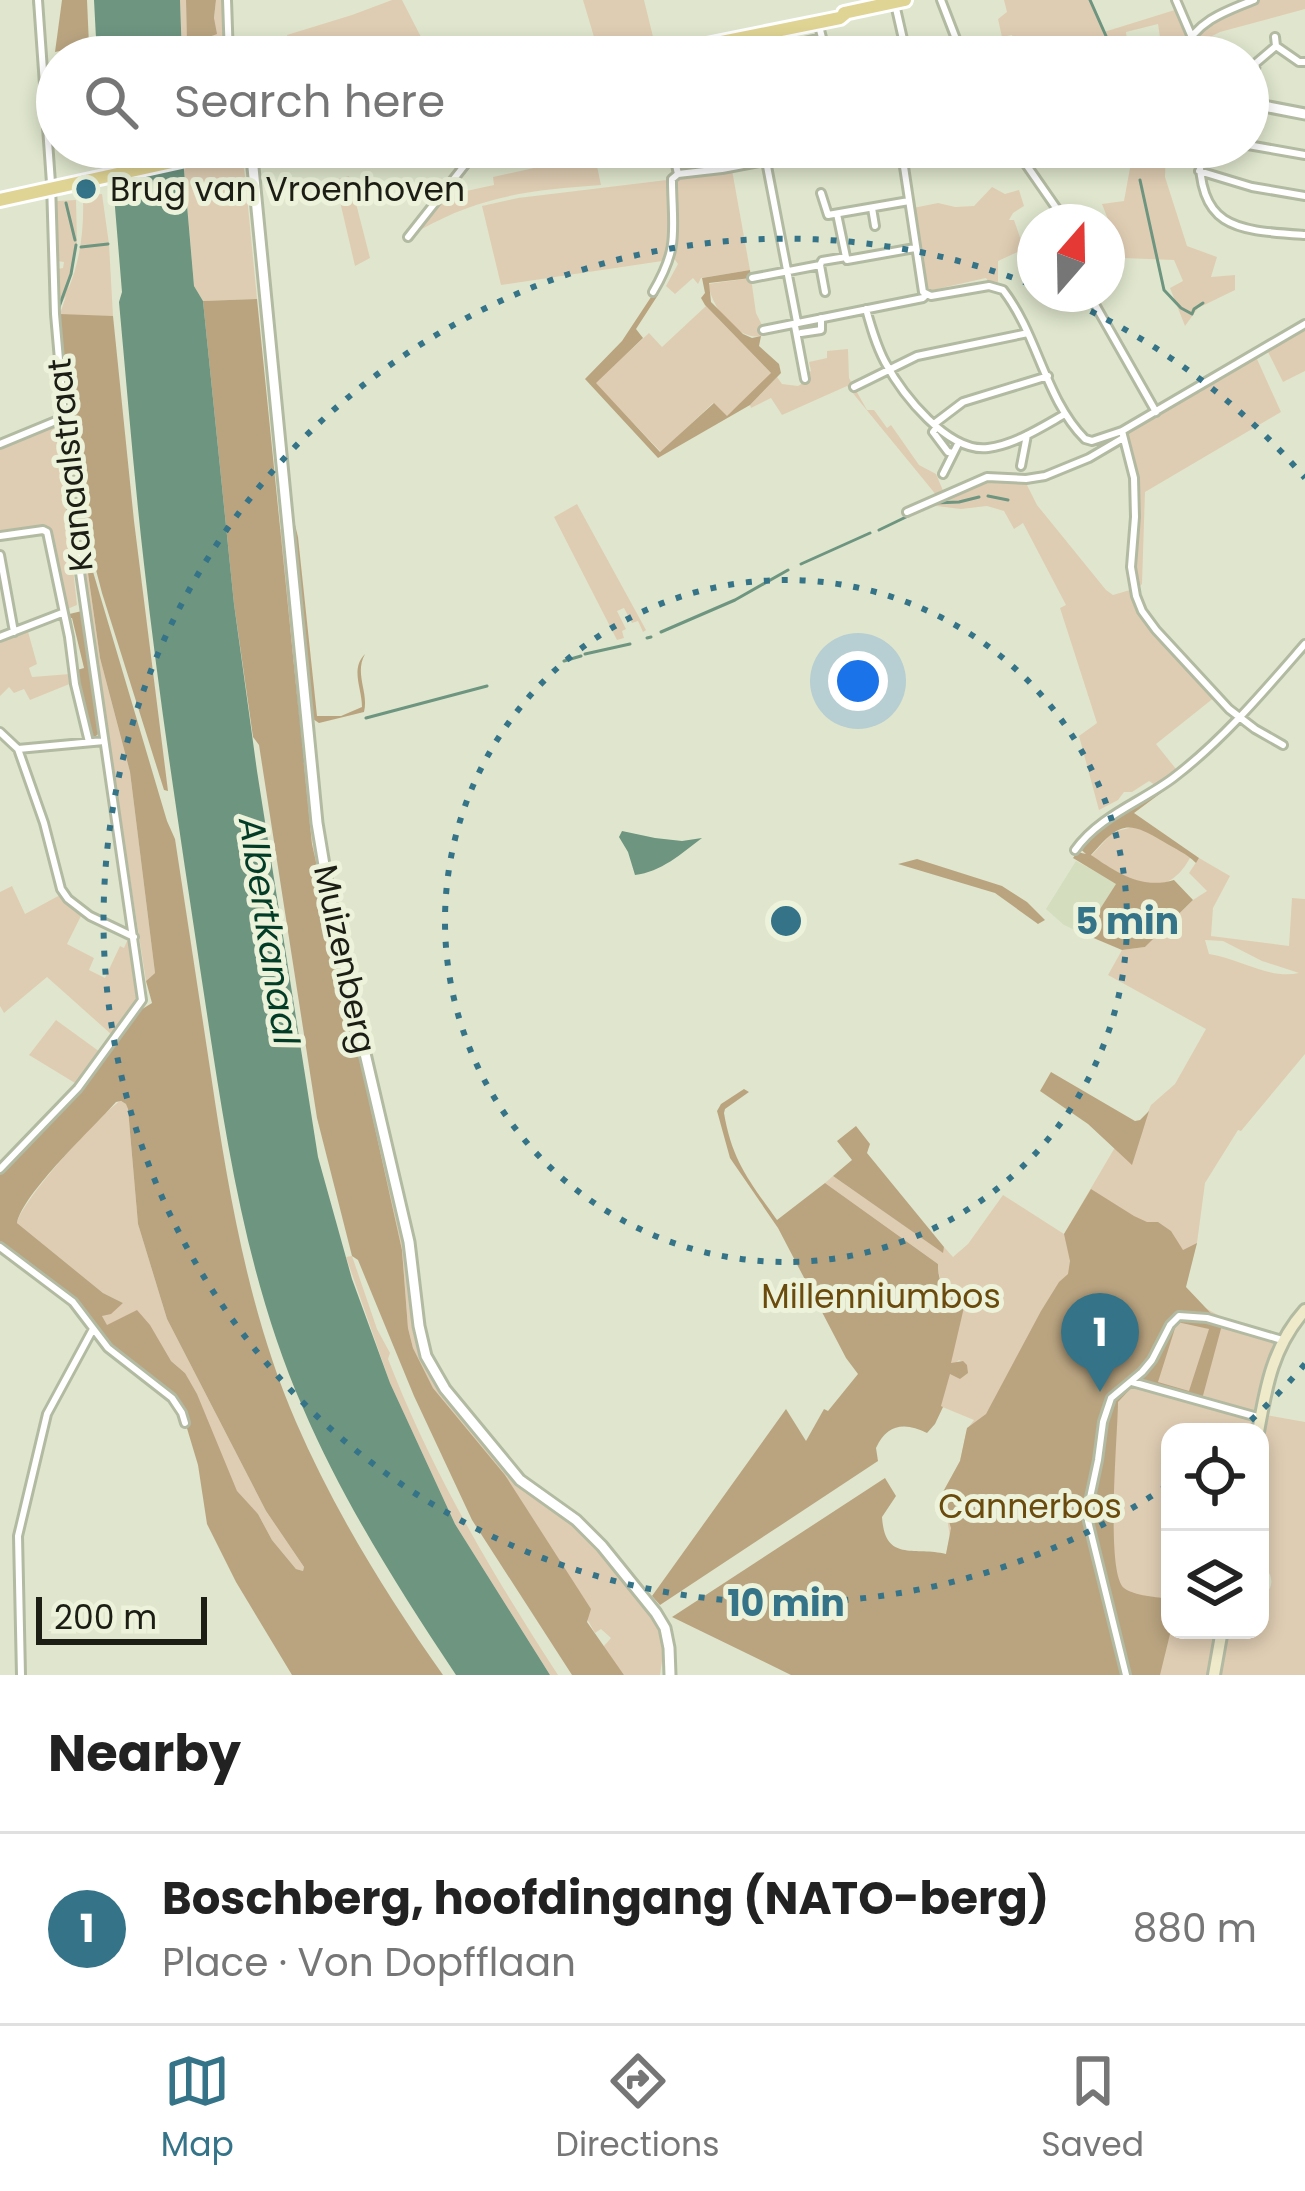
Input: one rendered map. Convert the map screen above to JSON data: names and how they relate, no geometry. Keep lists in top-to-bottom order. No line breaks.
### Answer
{"streets":{"street":["Kanaalstraat","Muizenberg"]},"water":["Albertkanaal"],"parks":["Millenniumbos","Cannerbos"],"places":["Brug van Vroenhoven"],"scale_bar":"200 m","north":"top","page":{"search":"Search here","pins":"1","scale":"200 m","heading":"Nearby","list":[{"mark":"1","name":"Boschberg, hoofdingang (NATO-berg)","note":"Place · Von Dopfflaan","value":"880 m"}],"nav":["Map","Directions","Saved"]},"rings":["5 min","10 min"]}
